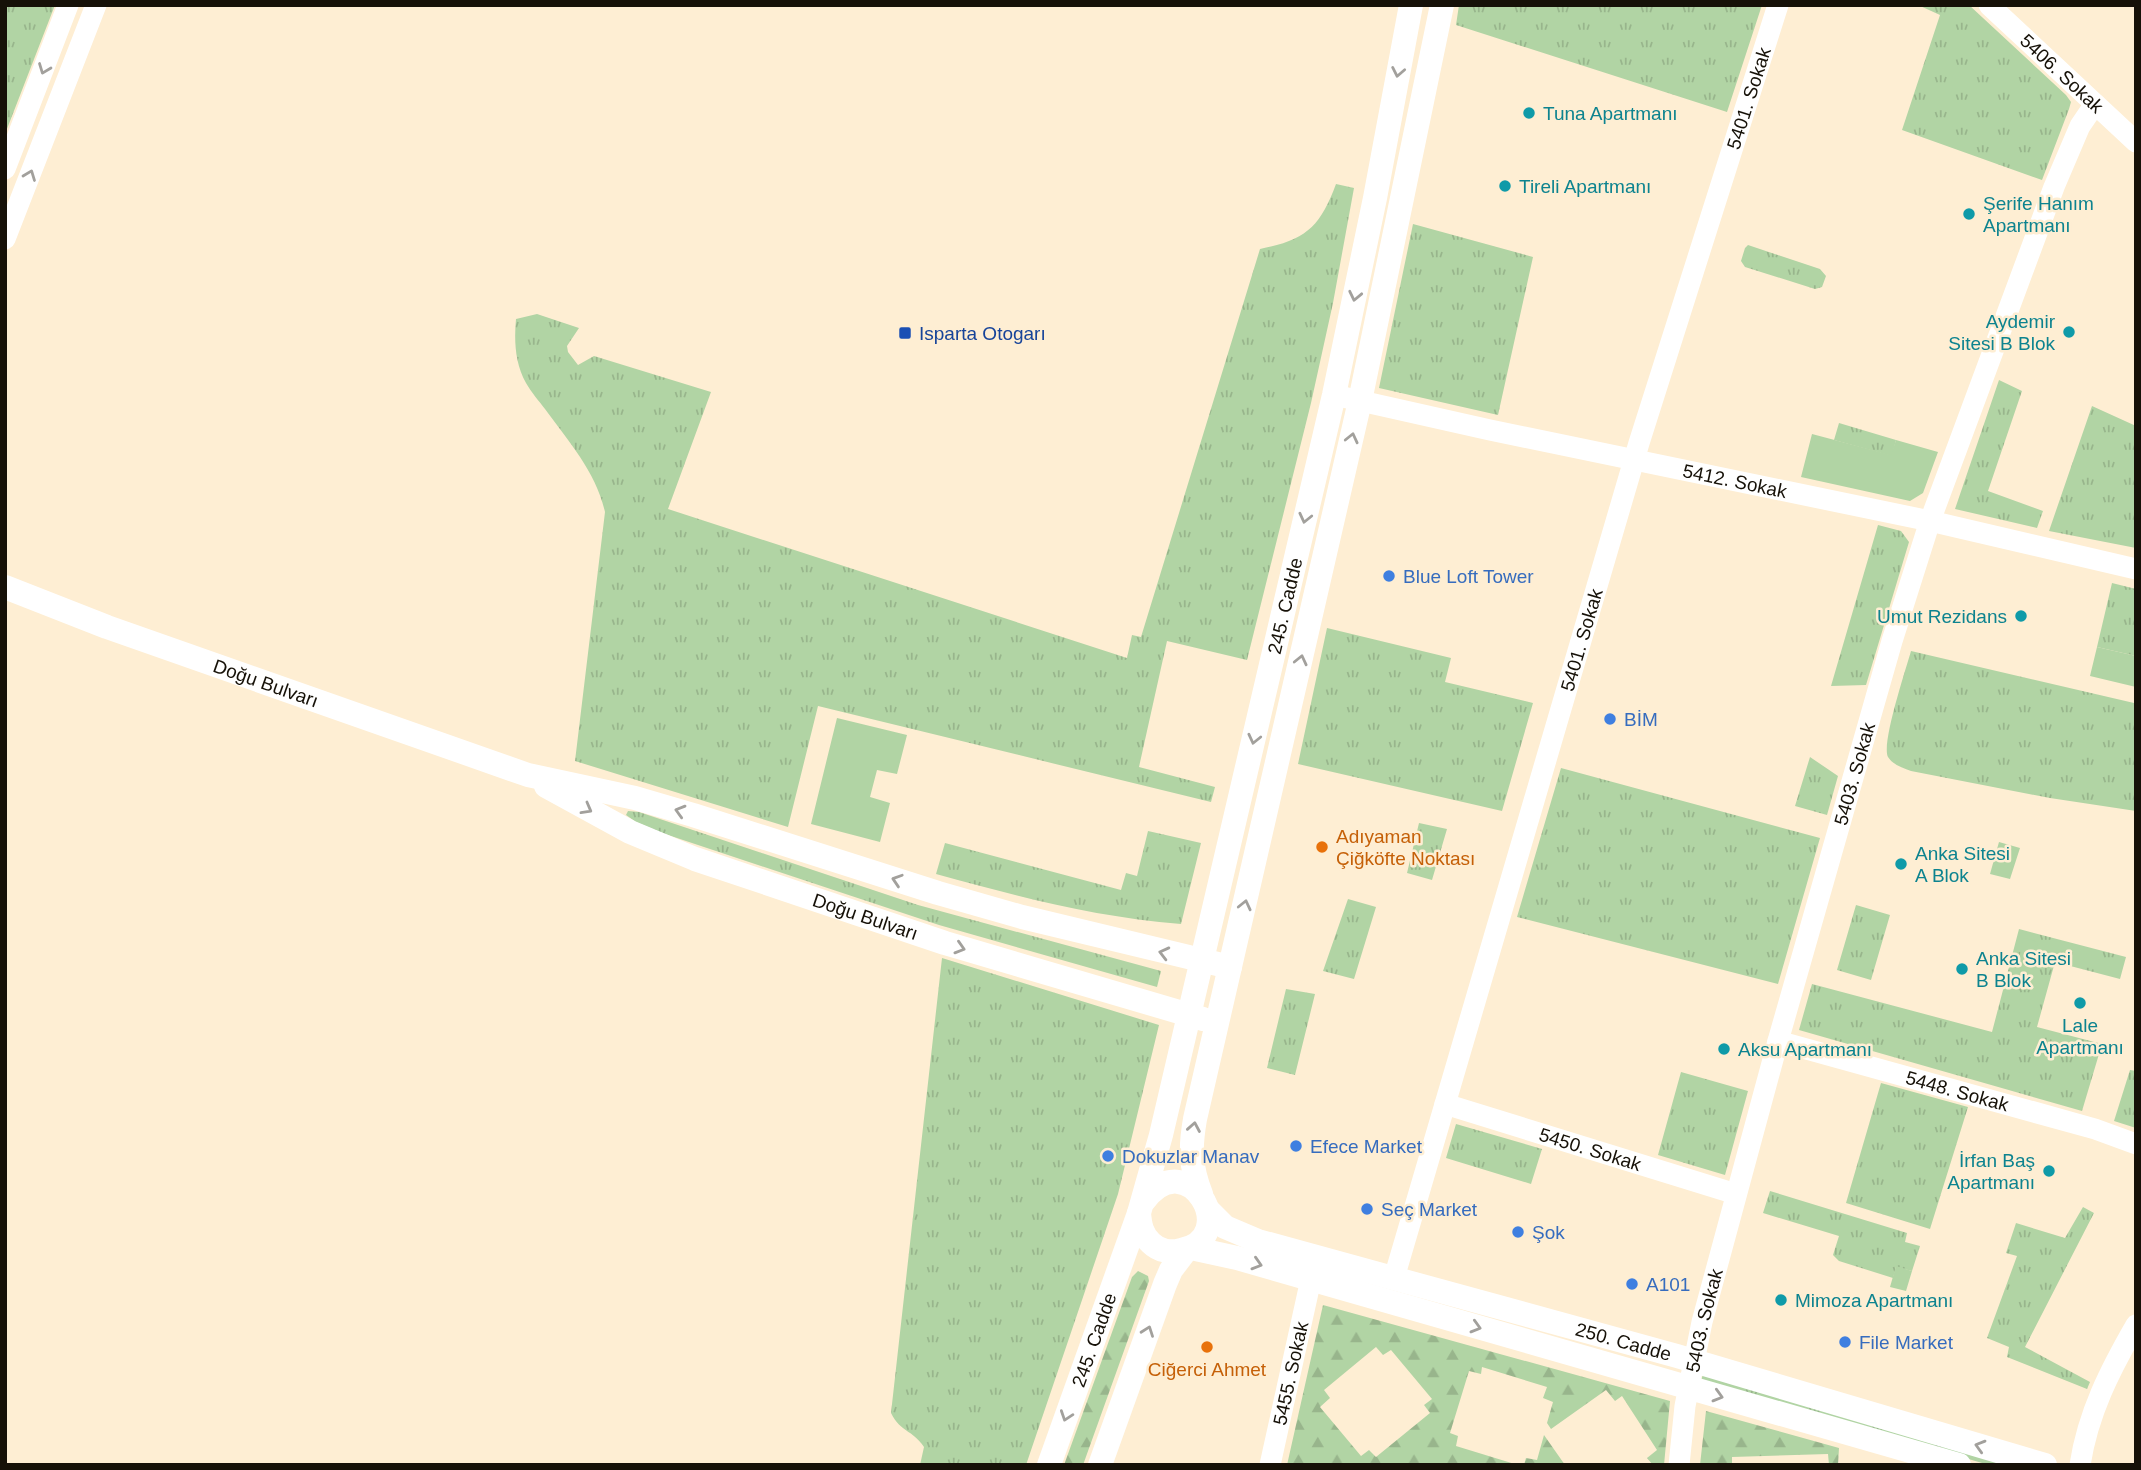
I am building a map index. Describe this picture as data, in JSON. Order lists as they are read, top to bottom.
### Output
{
  "streets": {
    "street": [
      "5406. Sokak",
      "5401. Sokak",
      "5412. Sokak",
      "245. Cadde",
      "Doğu Bulvarı",
      "5403. Sokak",
      "5448. Sokak",
      "5450. Sokak",
      "250. Cadde",
      "5455. Sokak"
    ]
  },
  "crossings": [
    ["5406. Sokak", "5403. Sokak"],
    ["5401. Sokak", "5412. Sokak"],
    ["5401. Sokak", "5450. Sokak"],
    ["5401. Sokak", "250. Cadde"],
    ["5412. Sokak", "245. Cadde"],
    ["5412. Sokak", "5403. Sokak"],
    ["245. Cadde", "Doğu Bulvarı"],
    ["245. Cadde", "250. Cadde"],
    ["5403. Sokak", "5448. Sokak"],
    ["5403. Sokak", "5450. Sokak"],
    ["5403. Sokak", "250. Cadde"],
    ["250. Cadde", "5455. Sokak"]
  ],
  "places": {
    "other": [
      "Tuna Apartmanı",
      "Tireli Apartmanı",
      "Şerife Hanım Apartmanı",
      "Aydemir Sitesi B Blok",
      "Blue Loft Tower",
      "Umut Rezidans",
      "BİM",
      "Adıyaman Çiğköfte Noktası",
      "Anka Sitesi A Blok",
      "Anka Sitesi B Blok",
      "Lale Apartmanı",
      "Aksu Apartmanı",
      "Efece Market",
      "Dokuzlar Manav",
      "İrfan Baş Apartmanı",
      "Seç Market",
      "Şok",
      "A101",
      "Mimoza Apartmanı",
      "File Market",
      "Ciğerci Ahmet"
    ],
    "transit": ["Isparta Otogarı"]
  }
}
